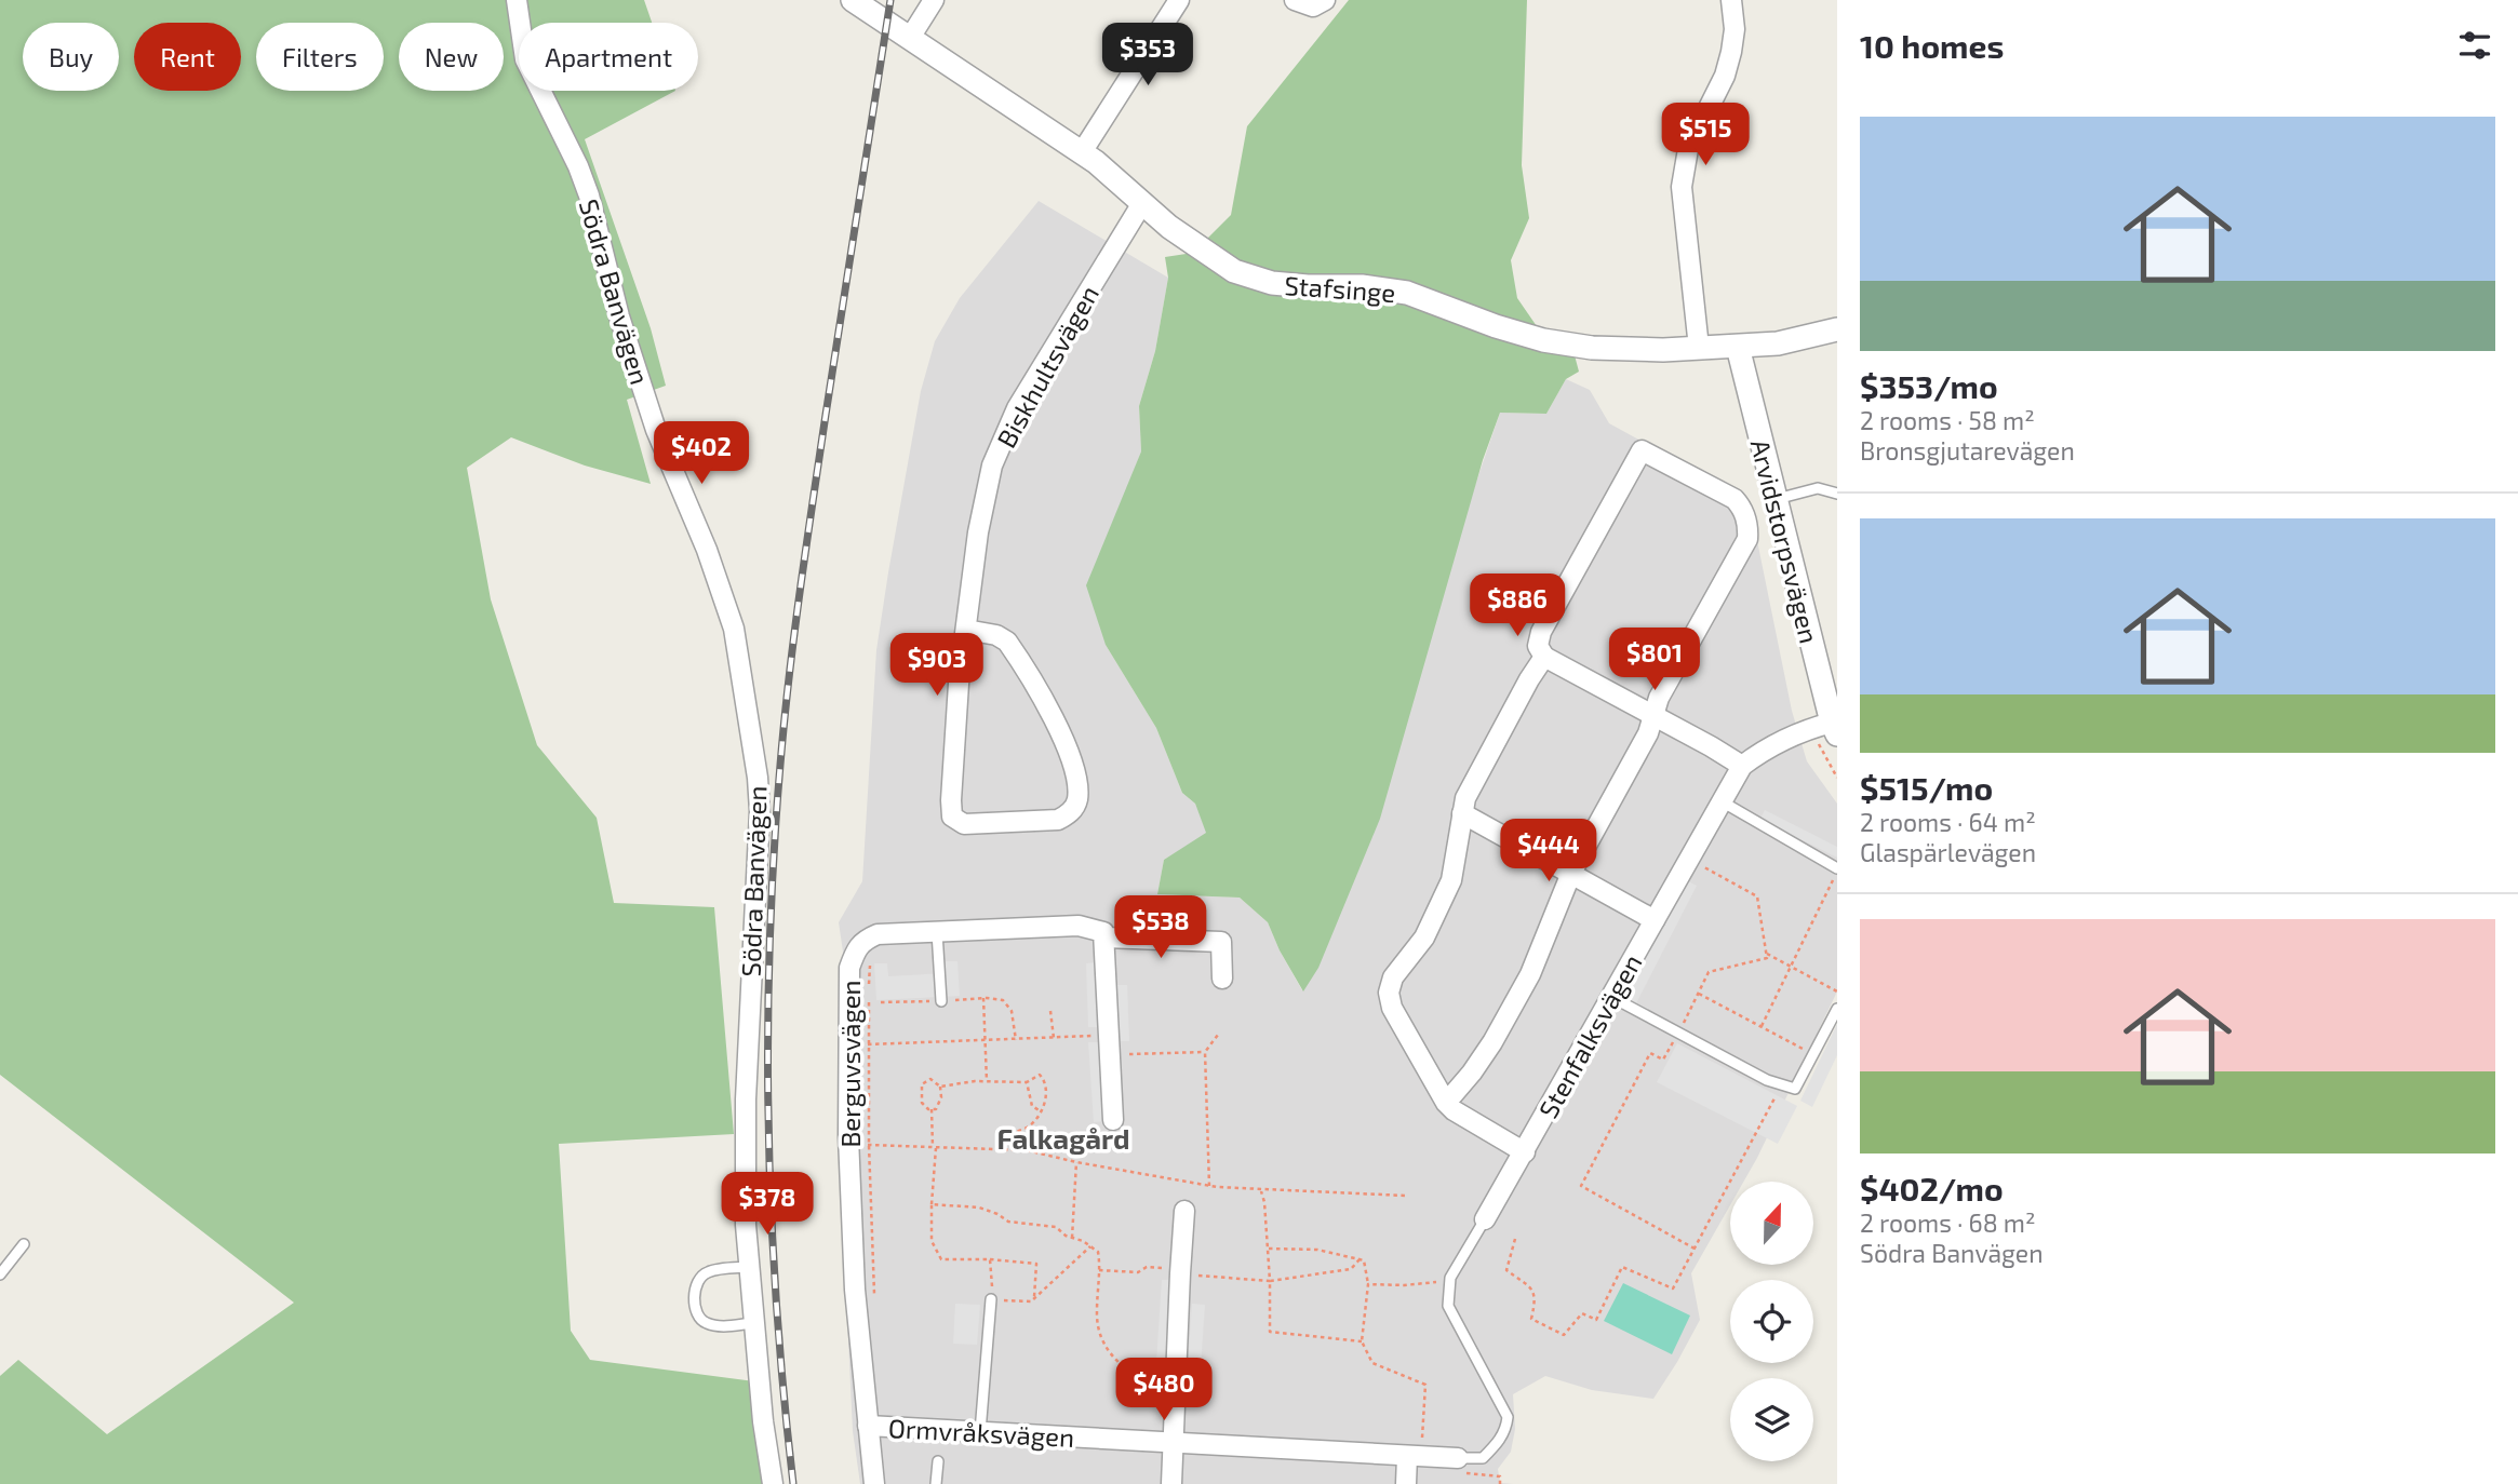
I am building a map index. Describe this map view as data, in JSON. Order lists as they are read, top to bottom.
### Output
{
  "streets": {
    "street": [
      "Stafsinge",
      "Södra Banvägen",
      "Biskhultsvägen",
      "Arvidstorpsvägen",
      "Stenfalksvägen",
      "Berguvsvägen",
      "Ormvråksvägen"
    ]
  },
  "crossings": [
    ["Stafsinge", "Biskhultsvägen"],
    ["Stafsinge", "Arvidstorpsvägen"],
    ["Arvidstorpsvägen", "Stenfalksvägen"],
    ["Berguvsvägen", "Ormvråksvägen"]
  ],
  "districts": ["Falkagård"],
  "north": "top",
  "page": {
    "heading": "10 homes",
    "price": [
      "$353",
      "$515",
      "$402",
      "$886",
      "$801",
      "$903",
      "$444",
      "$538",
      "$378",
      "$480"
    ],
    "chip": [
      "Buy",
      "Rent",
      "Filters",
      "New",
      "Apartment"
    ],
    "list": [
      {
        "name": "$353/mo",
        "note": "2 rooms · 58 m² · Bronsgjutarevägen"
      },
      {
        "name": "$515/mo",
        "note": "2 rooms · 64 m² · Glaspärlevägen"
      },
      {
        "name": "$402/mo",
        "note": "2 rooms · 68 m² · Södra Banvägen"
      }
    ]
  }
}
